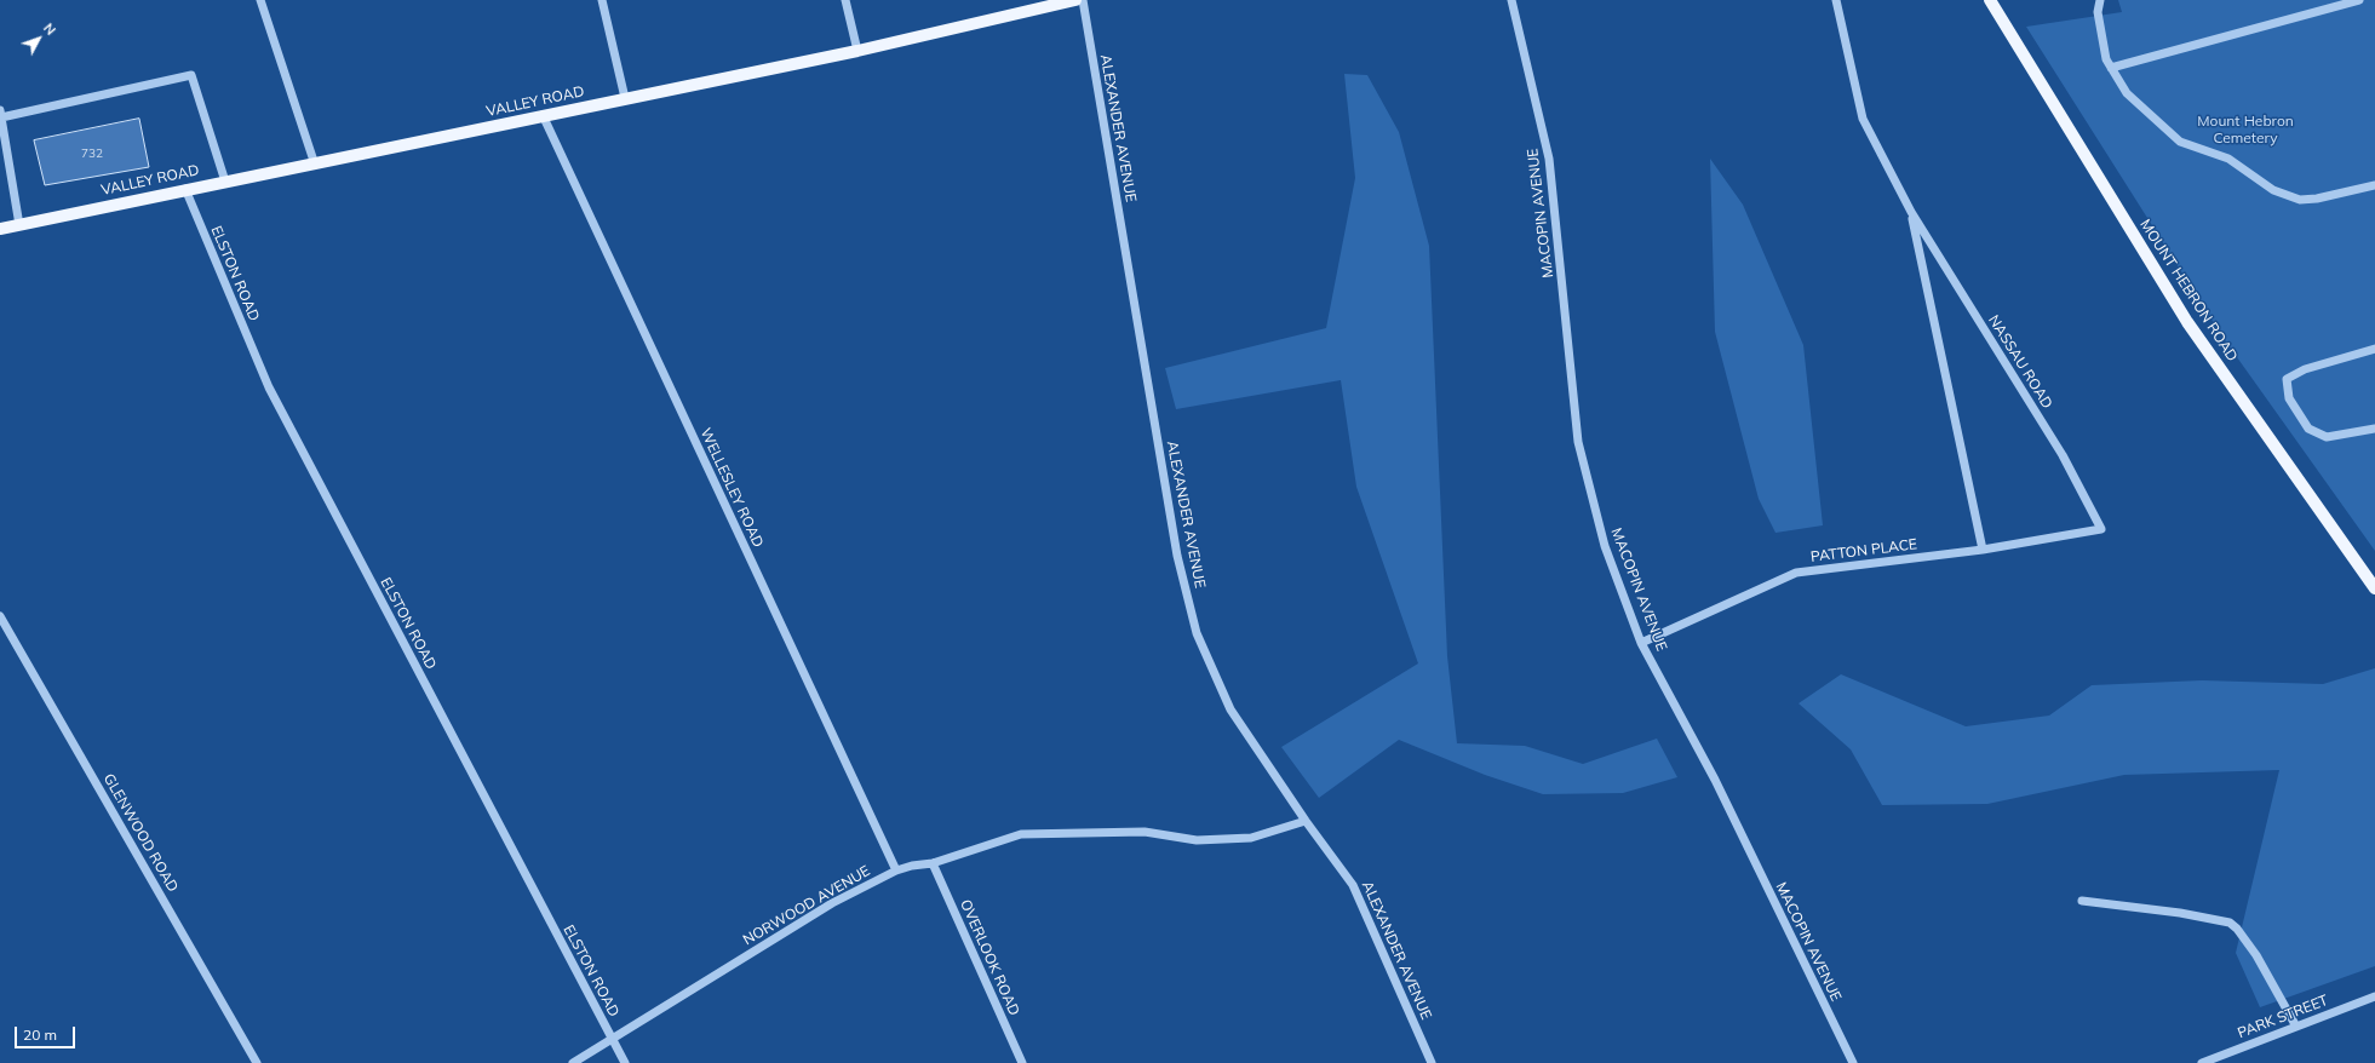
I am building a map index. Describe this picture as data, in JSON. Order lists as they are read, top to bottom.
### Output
{
  "streets": {
    "main road": ["VALLEY ROAD", "MOUNT HEBRON ROAD"],
    "street": [
      "ALEXANDER AVENUE",
      "MACOPIN AVENUE",
      "ELSTON ROAD",
      "NASSAU ROAD",
      "WELLESLEY ROAD",
      "PATTON PLACE",
      "GLENWOOD ROAD",
      "NORWOOD AVENUE",
      "OVERLOOK ROAD",
      "PARK STREET"
    ]
  },
  "crossings": [
    ["VALLEY ROAD", "ELSTON ROAD"],
    ["VALLEY ROAD", "WELLESLEY ROAD"],
    ["ALEXANDER AVENUE", "NORWOOD AVENUE"],
    ["MACOPIN AVENUE", "PATTON PLACE"],
    ["ELSTON ROAD", "NORWOOD AVENUE"],
    ["NASSAU ROAD", "PATTON PLACE"],
    ["WELLESLEY ROAD", "NORWOOD AVENUE"],
    ["NORWOOD AVENUE", "OVERLOOK ROAD"]
  ],
  "parks": ["Mount Hebron Cemetery"],
  "house_numbers": ["732"],
  "scale_bar": "20 m",
  "north": "top right"
}
